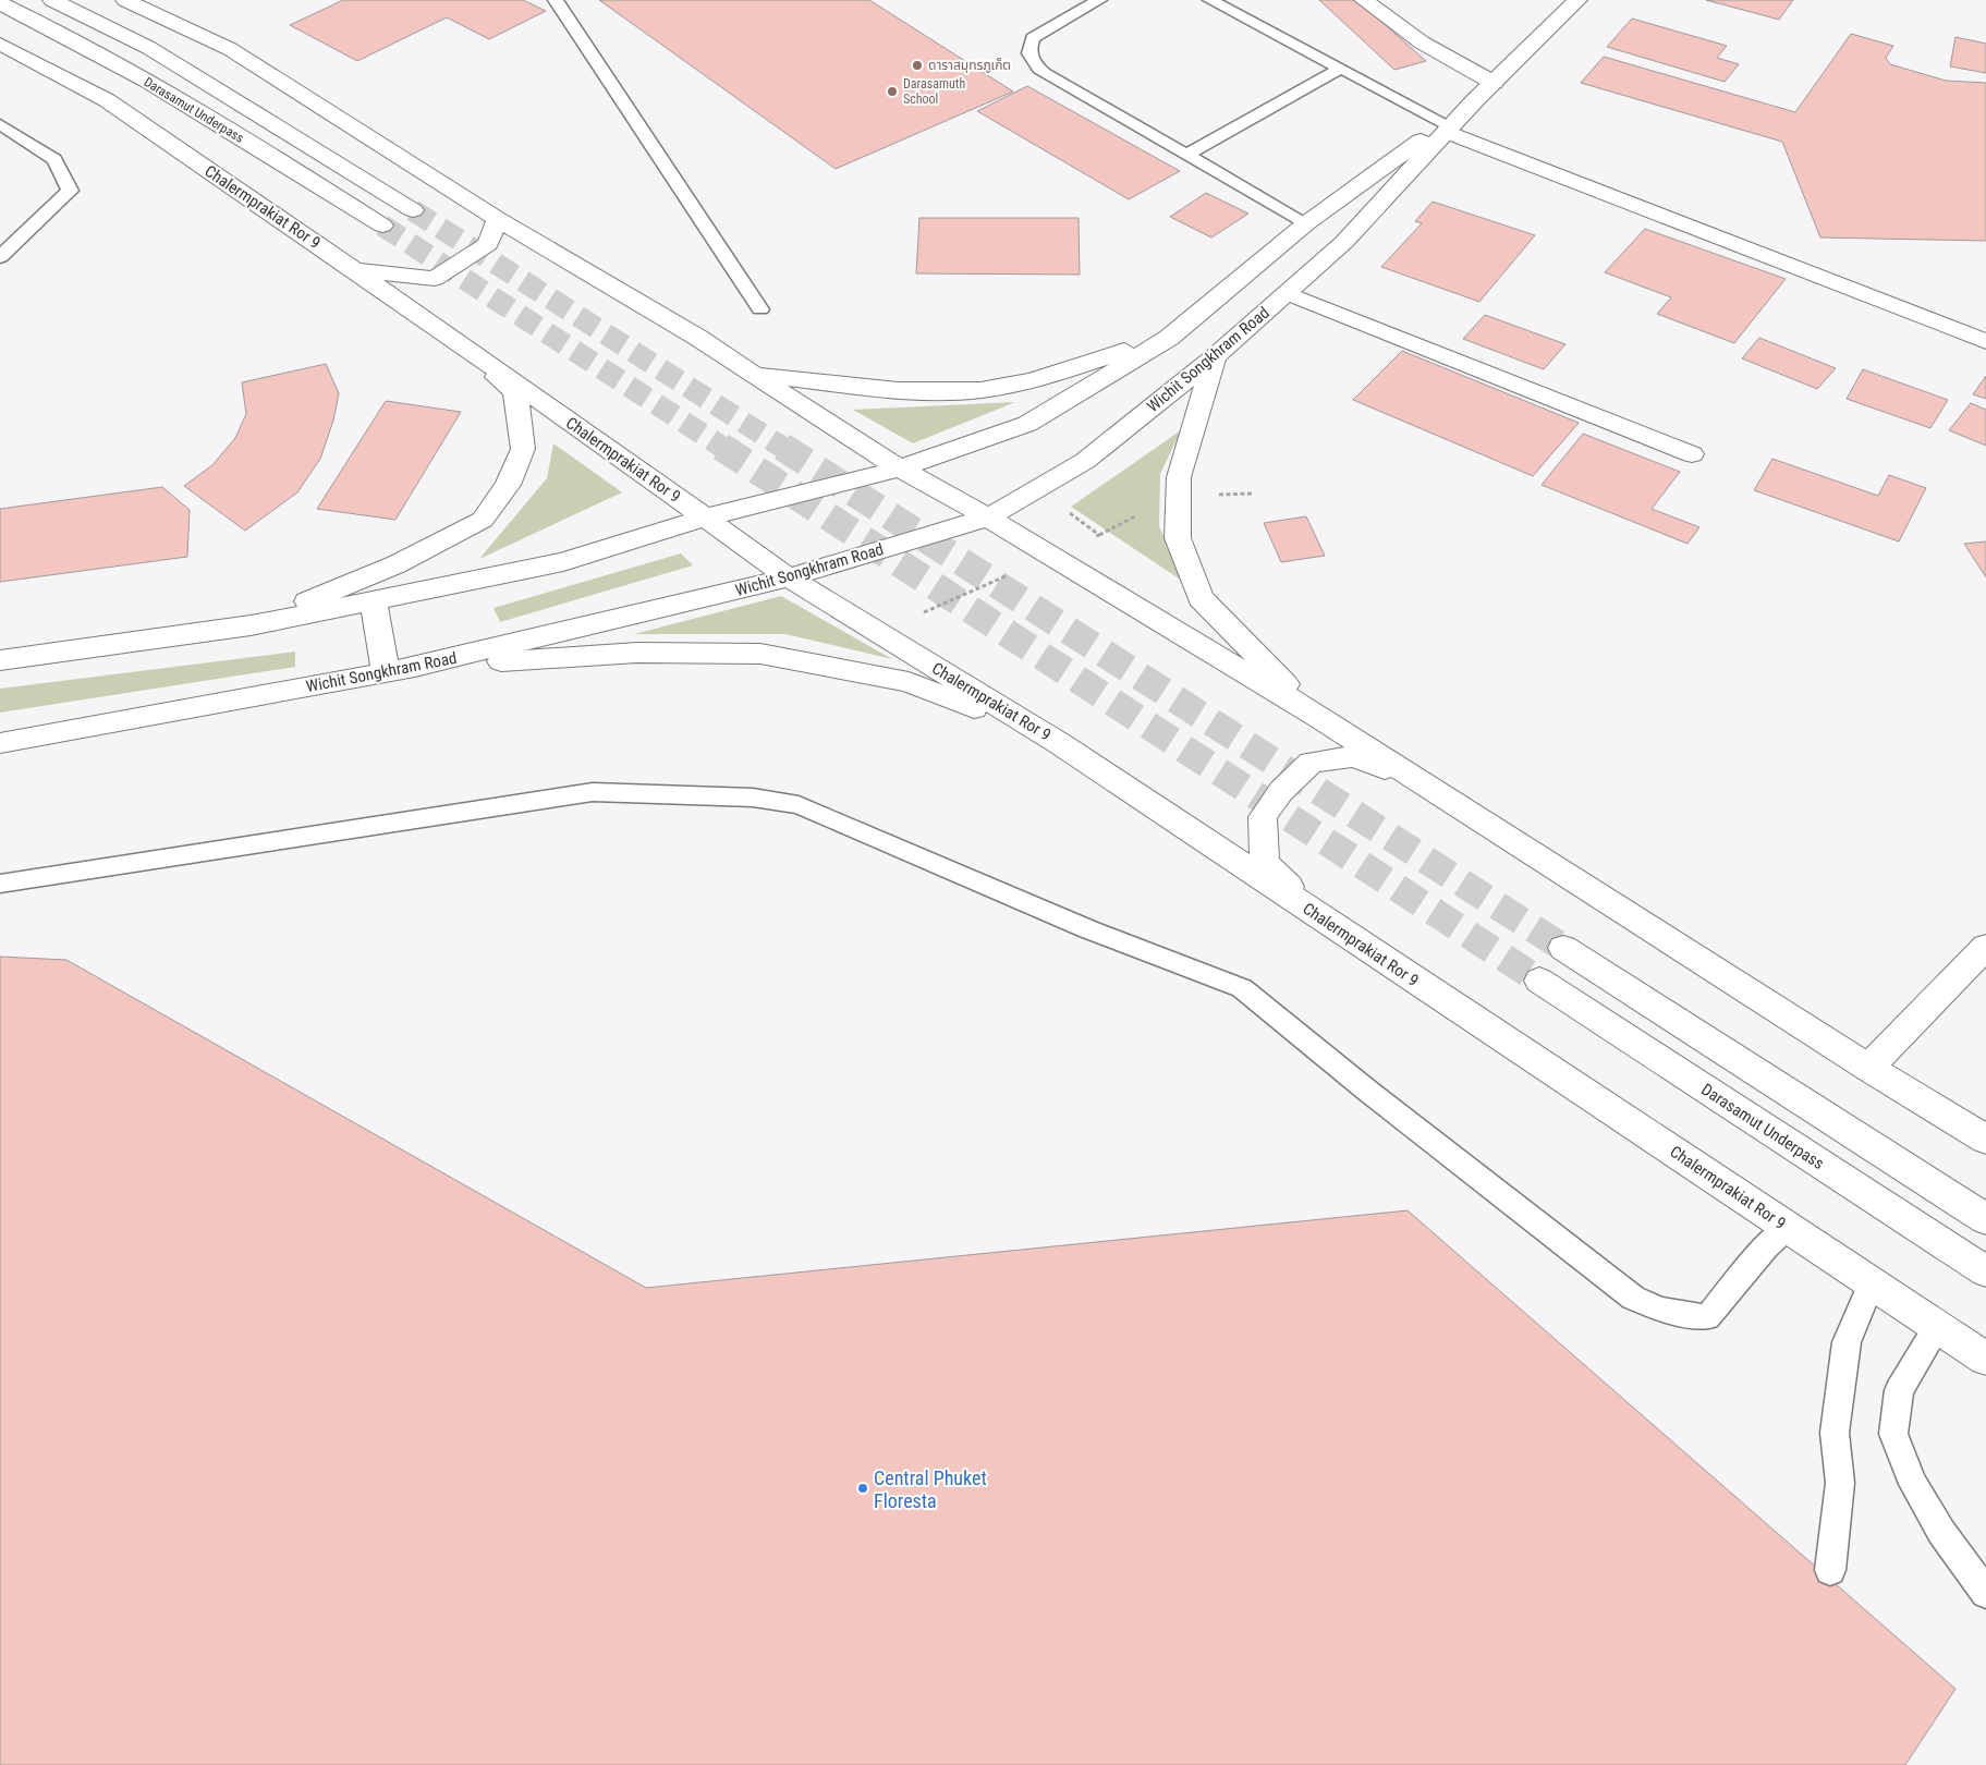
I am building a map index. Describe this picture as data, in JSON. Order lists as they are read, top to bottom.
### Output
{
  "streets": {
    "main road": ["Darasamut Underpass", "Chalermprakiat Ror 9", "Wichit Songkhram Road"]
  },
  "crossings": [
    ["Chalermprakiat Ror 9", "Wichit Songkhram Road"]
  ],
  "places": ["ดาราสมุทรภูเก็ต", "Darasamuth School", "Central Phuket Floresta"]
}
